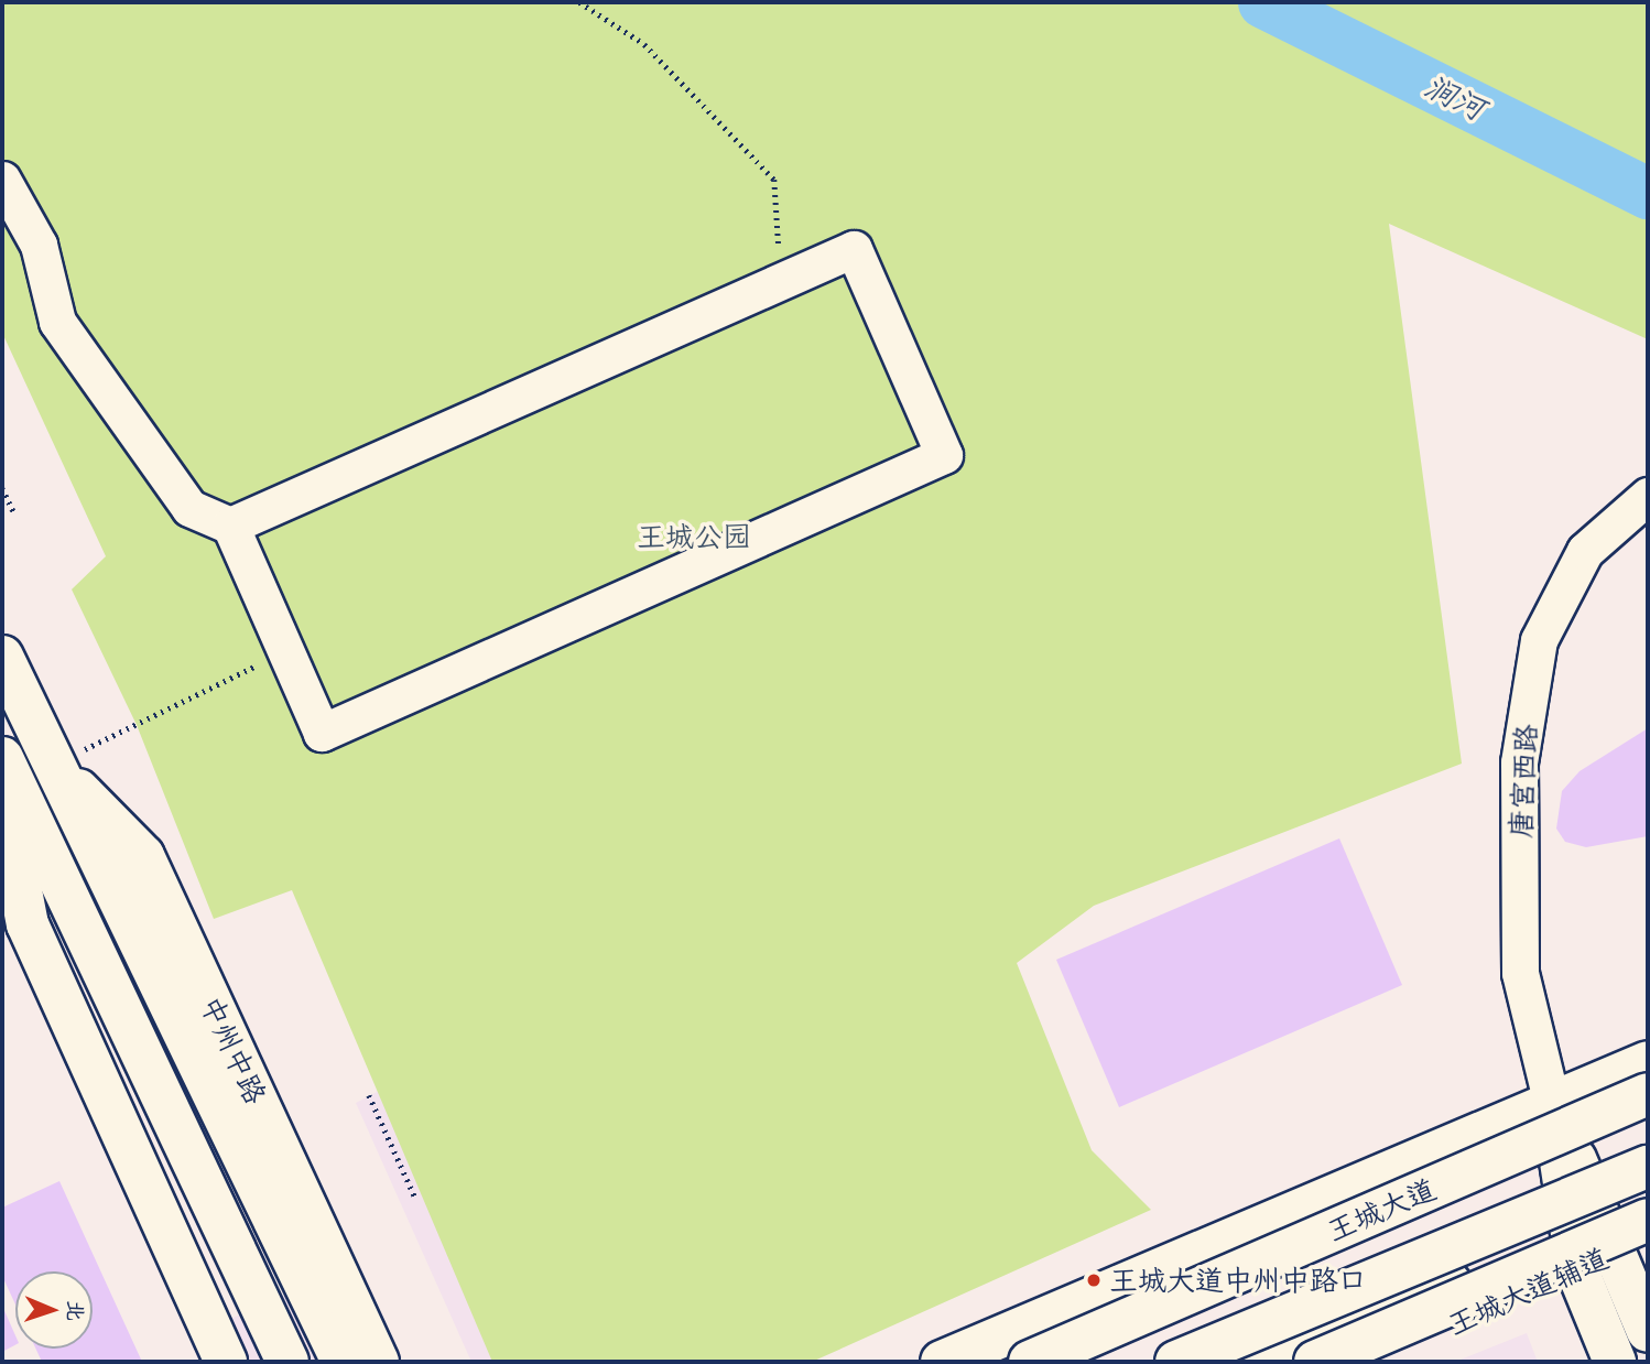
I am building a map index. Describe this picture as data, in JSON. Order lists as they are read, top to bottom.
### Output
{
  "streets": {
    "main road": [
      "唐宫西路",
      "中州中路",
      "王城大道",
      "王城大道辅道"
    ]
  },
  "crossings": [
    ["唐宫西路", "王城大道辅道"]
  ],
  "water": ["涧河"],
  "parks": ["王城公园"],
  "places": ["王城大道中州中路口"],
  "north": "right"
}
